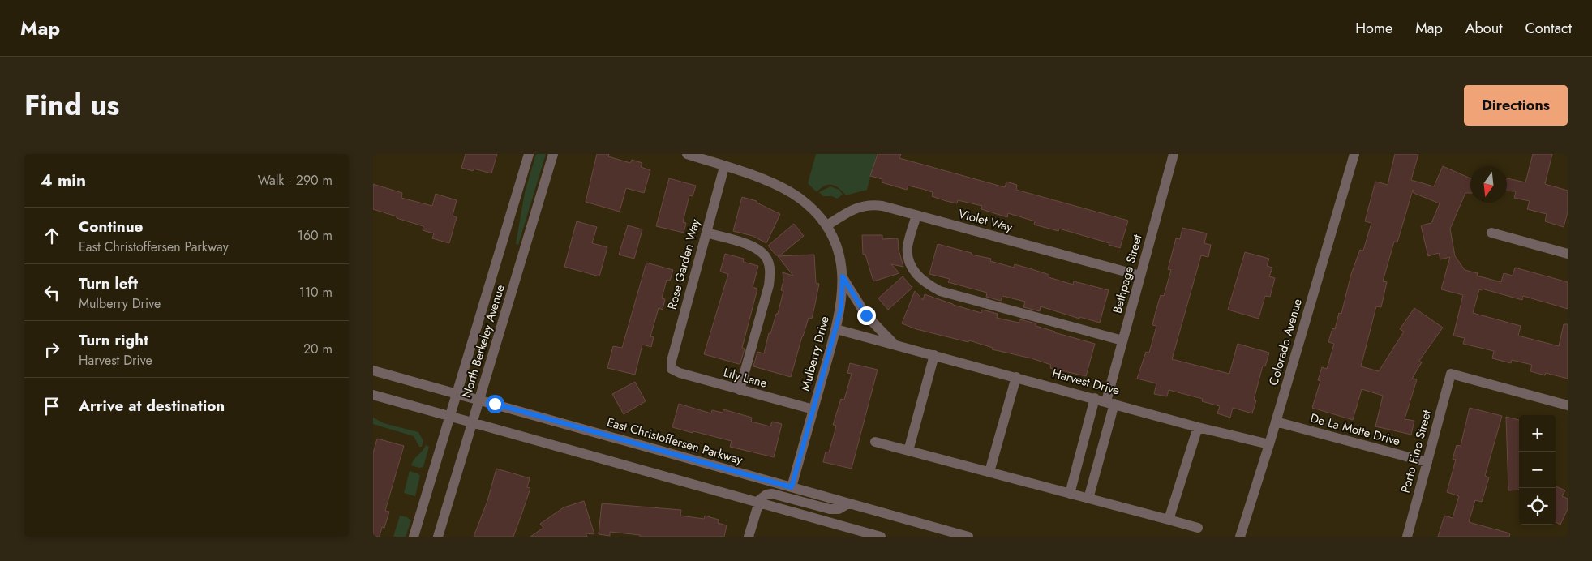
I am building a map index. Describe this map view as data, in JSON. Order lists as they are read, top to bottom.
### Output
{
  "streets": {
    "street": [
      "Violet Way",
      "Rose Garden Way",
      "Bethpage Street",
      "North Berkeley Avenue",
      "Colorado Avenue",
      "Mulberry Drive",
      "Lily Lane",
      "Harvest Drive",
      "De La Motte Drive",
      "East Christoffersen Parkway",
      "Porto Fino Street"
    ]
  },
  "crossings": [
    ["Violet Way", "Bethpage Street"],
    ["Violet Way", "Mulberry Drive"],
    ["Rose Garden Way", "Lily Lane"],
    ["Bethpage Street", "Harvest Drive"],
    ["North Berkeley Avenue", "East Christoffersen Parkway"],
    ["Colorado Avenue", "Harvest Drive"],
    ["Colorado Avenue", "De La Motte Drive"],
    ["Mulberry Drive", "Lily Lane"],
    ["Mulberry Drive", "Harvest Drive"],
    ["Mulberry Drive", "East Christoffersen Parkway"],
    ["De La Motte Drive", "Porto Fino Street"]
  ],
  "north": "bottom",
  "page": {
    "header": "Map",
    "nav": [
      "Home",
      "Map",
      "About",
      "Contact"
    ],
    "title": "Find us",
    "buttons": "Directions",
    "heading": ["4 min", "Walk · 290 m"],
    "list": [
      ["Continue", "East Christoffersen Parkway", "160 m"],
      ["Turn left", "Mulberry Drive", "110 m"],
      ["Turn right", "Harvest Drive", "20 m"],
      "Arrive at destination"
    ],
    "map_buttons": ["+", "−"]
  }
}
